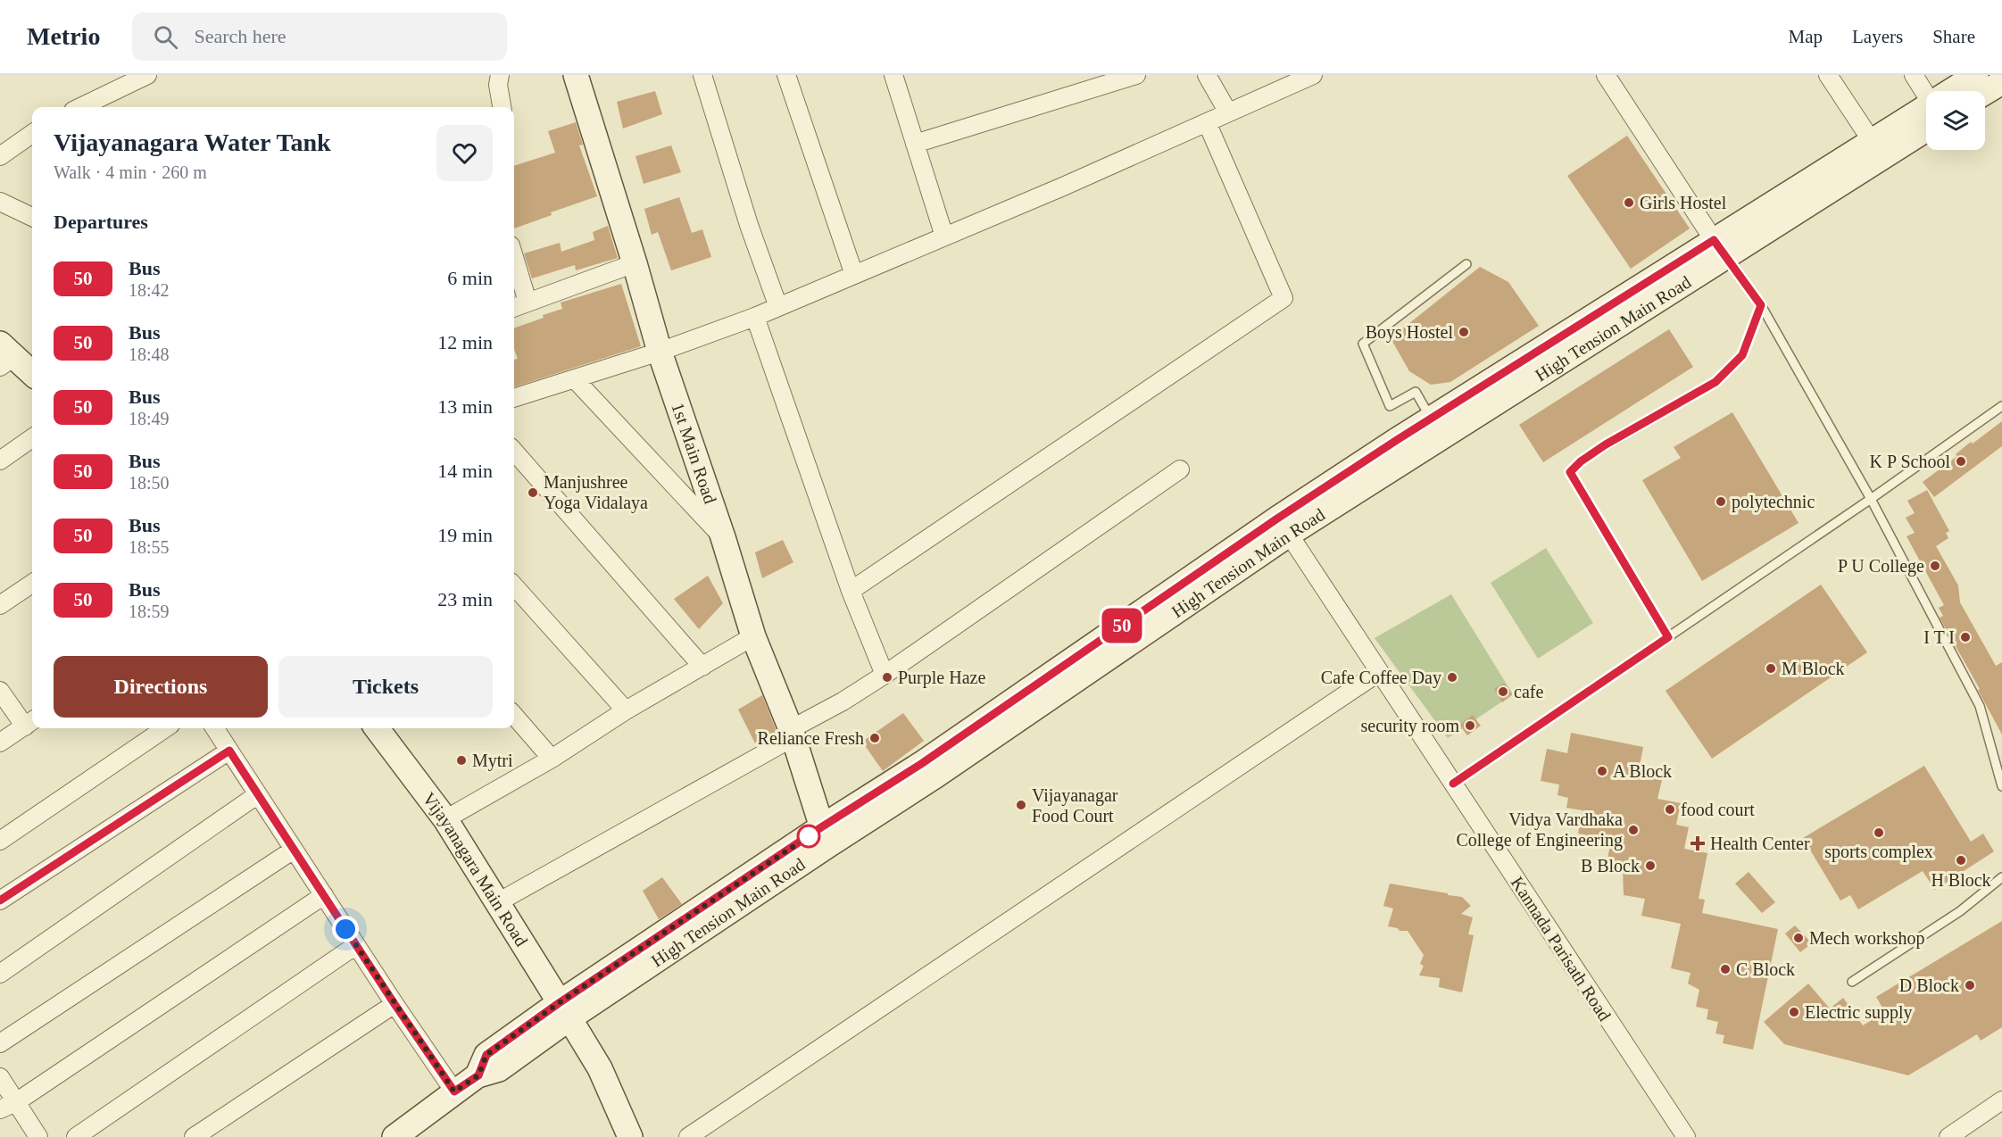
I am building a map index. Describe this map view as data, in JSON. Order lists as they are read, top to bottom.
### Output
{
  "streets": {
    "main road": ["High Tension Main Road", "1st Main Road", "Vijayanagara Main Road"],
    "street": ["Kannada Parisath Road"]
  },
  "crossings": [
    ["High Tension Main Road", "Kannada Parisath Road"]
  ],
  "places": {
    "other": [
      "Girls Hostel",
      "Boys Hostel",
      "K P School",
      "Manjushree Yoga Vidalaya",
      "polytechnic",
      "P U College",
      "I T I",
      "M Block",
      "Purple Haze",
      "Cafe Coffee Day",
      "cafe",
      "security room",
      "Reliance Fresh",
      "Mytri",
      "A Block",
      "Vijayanagar Food Court",
      "food court",
      "Vidya Vardhaka College of Engineering",
      "sports complex",
      "H Block",
      "B Block",
      "Mech workshop",
      "C Block",
      "D Block",
      "Electric supply"
    ],
    "health": ["Health Center"]
  },
  "lines": ["bus line 50"],
  "page": {
    "header": "Metrio",
    "search": "Search here",
    "nav": ["Map", "Layers", "Share"],
    "on_map": "50",
    "heading": [
      ["Vijayanagara Water Tank", "Walk · 4 min · 260 m"],
      "Departures"
    ],
    "list": [
      {
        "mark": "50",
        "name": "Bus",
        "note": "18:42",
        "value": "6 min"
      },
      {
        "mark": "50",
        "name": "Bus",
        "note": "18:48",
        "value": "12 min"
      },
      {
        "mark": "50",
        "name": "Bus",
        "note": "18:49",
        "value": "13 min"
      },
      {
        "mark": "50",
        "name": "Bus",
        "note": "18:50",
        "value": "14 min"
      },
      {
        "mark": "50",
        "name": "Bus",
        "note": "18:55",
        "value": "19 min"
      },
      {
        "mark": "50",
        "name": "Bus",
        "note": "18:59",
        "value": "23 min"
      }
    ],
    "buttons": ["Directions", "Tickets"]
  }
}
